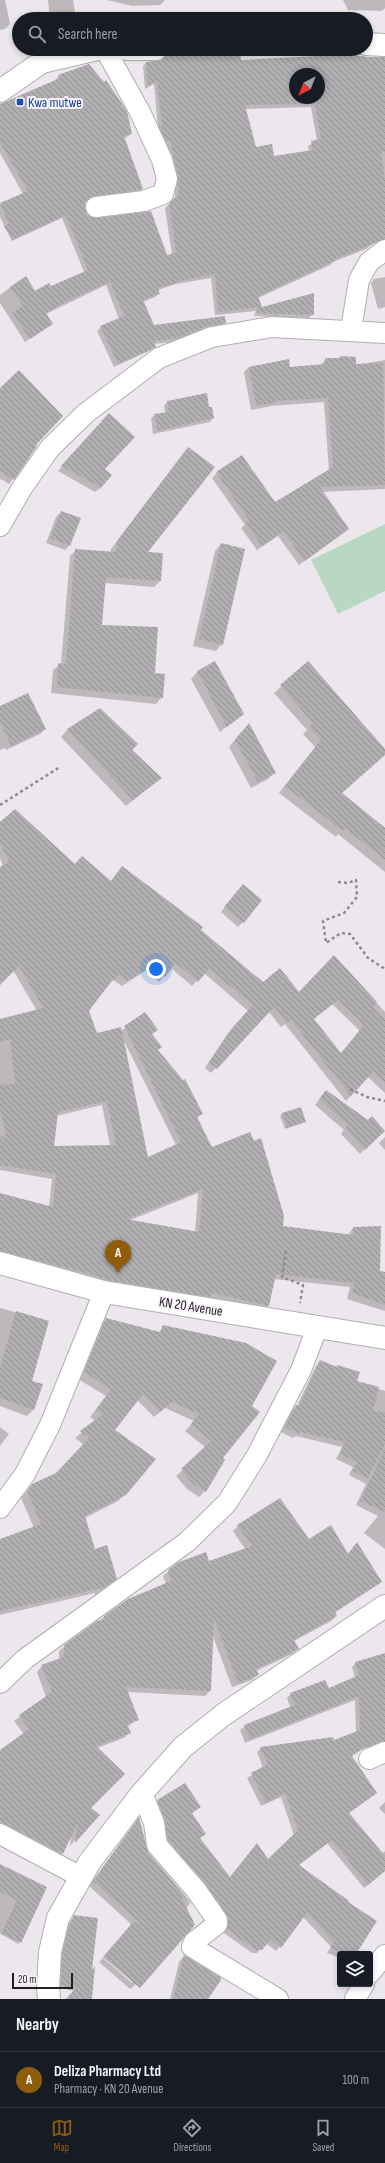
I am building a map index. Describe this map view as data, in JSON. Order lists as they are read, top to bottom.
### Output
{
  "streets": {
    "street": ["KN 20 Avenue"]
  },
  "places": {
    "transit": ["Kwa mutwe"]
  },
  "scale_bar": "20 m",
  "north": "bottom left",
  "page": {
    "search": "Search here",
    "pins": "A",
    "scale": "20 m",
    "heading": "Nearby",
    "list": [
      {
        "mark": "A",
        "name": "Deliza Pharmacy Ltd",
        "note": "Pharmacy · KN 20 Avenue",
        "value": "100 m"
      }
    ],
    "nav": ["Map", "Directions", "Saved"]
  }
}
